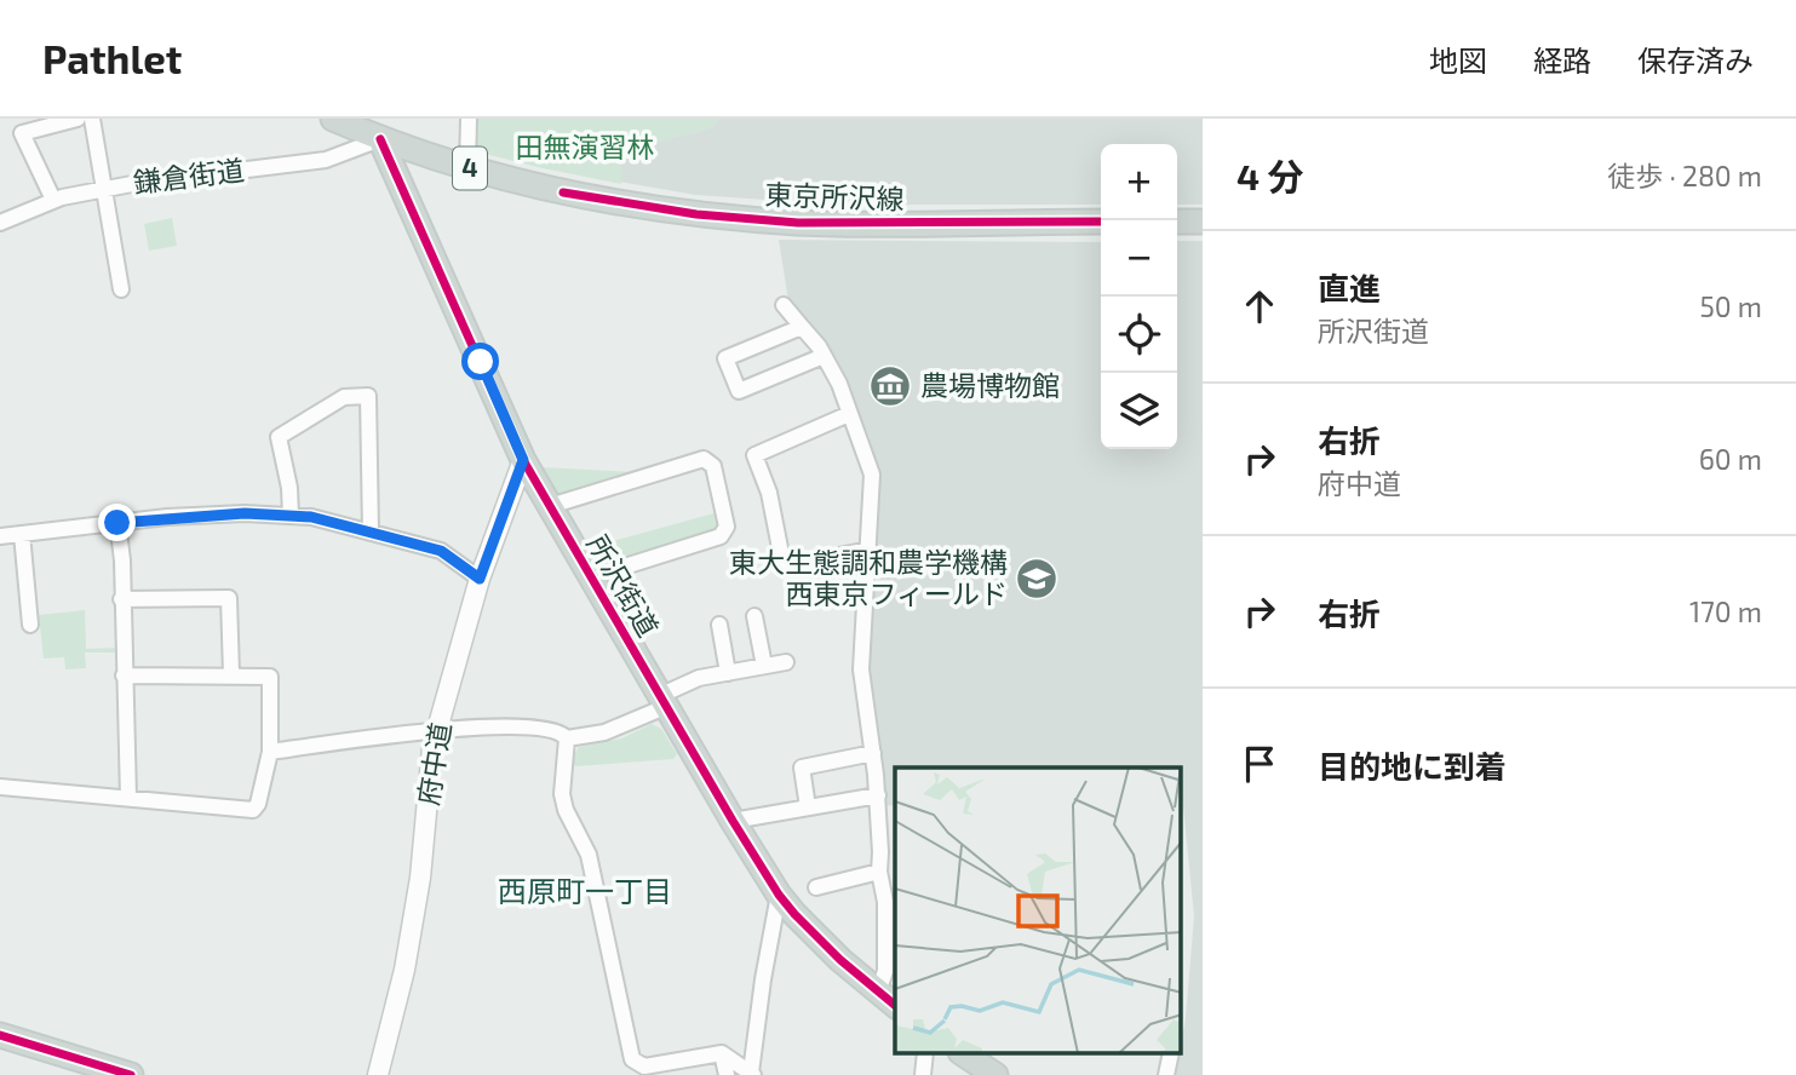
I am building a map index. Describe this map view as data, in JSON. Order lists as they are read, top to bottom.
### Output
{
  "streets": {
    "main road": ["4", "東京所沢線", "所沢街道"],
    "street": ["鎌倉街道", "府中道"]
  },
  "crossings": [
    ["4", "鎌倉街道"],
    ["4", "東京所沢線"],
    ["4", "所沢街道"],
    ["鎌倉街道", "東京所沢線"],
    ["鎌倉街道", "所沢街道"],
    ["東京所沢線", "所沢街道"],
    ["所沢街道", "府中道"]
  ],
  "districts": ["西原町一丁目"],
  "parks": ["田無演習林"],
  "places": {
    "museum": ["農場博物館"],
    "school or university": ["東大生態調和農学機構 西東京フィールド"]
  },
  "page": {
    "header": "Pathlet",
    "nav": ["地図", "経路", "保存済み"],
    "heading": ["4 分", "徒歩 · 280 m"],
    "map_buttons": ["+", "−"],
    "list": [
      ["直進", "所沢街道", "50 m"],
      ["右折", "府中道", "60 m"],
      ["右折", "170 m"],
      "目的地に到着"
    ]
  }
}
